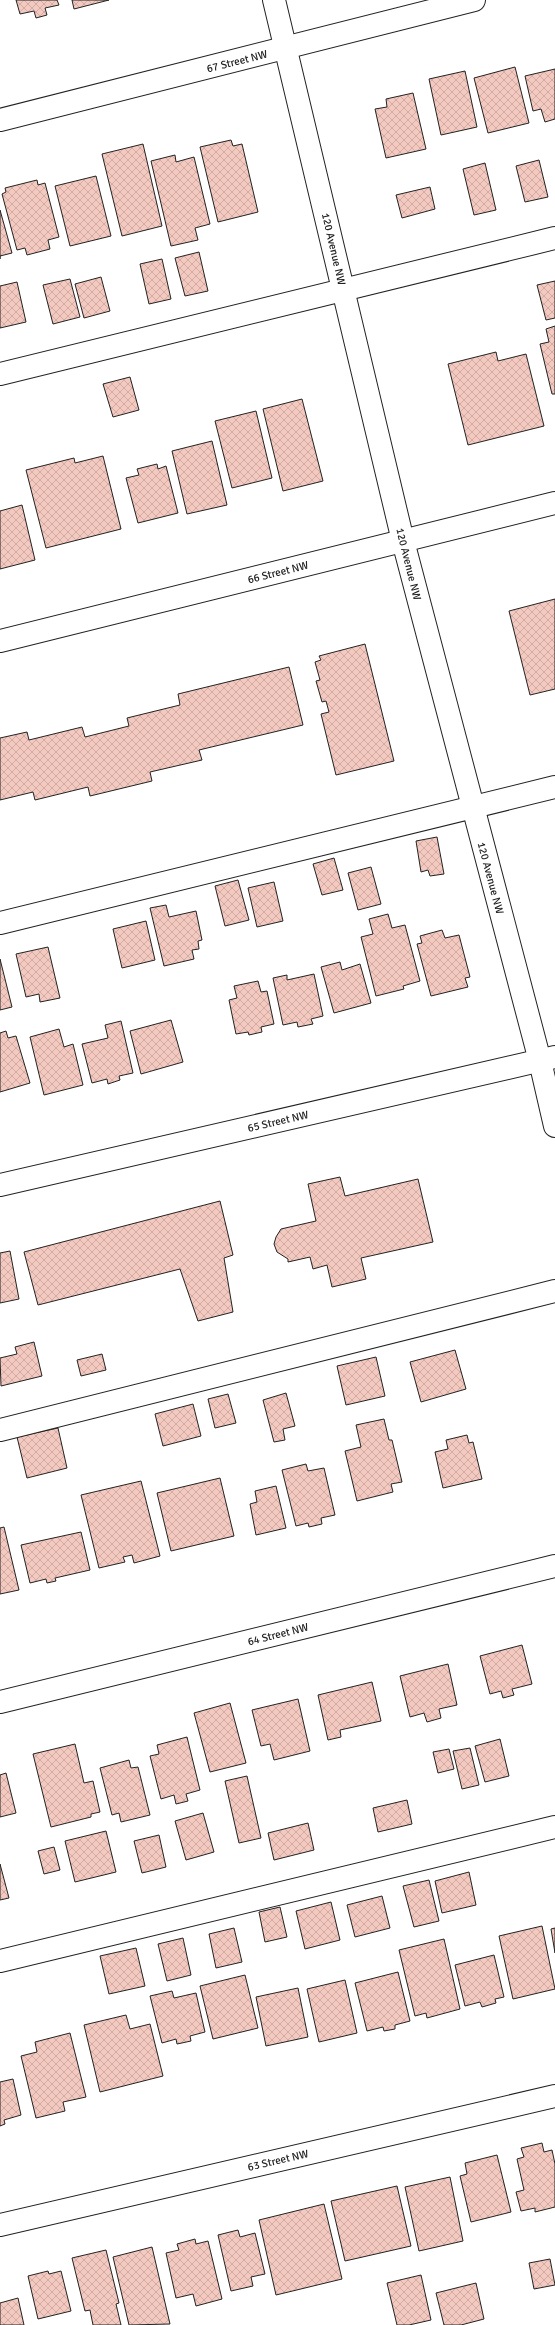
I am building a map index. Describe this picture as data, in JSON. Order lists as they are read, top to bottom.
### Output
{
  "streets": {
    "street": [
      "67 Street NW",
      "120 Avenue NW",
      "66 Street NW",
      "65 Street NW",
      "64 Street NW",
      "63 Street NW"
    ]
  },
  "crossings": [
    ["67 Street NW", "120 Avenue NW"],
    ["120 Avenue NW", "66 Street NW"],
    ["120 Avenue NW", "65 Street NW"]
  ]
}
